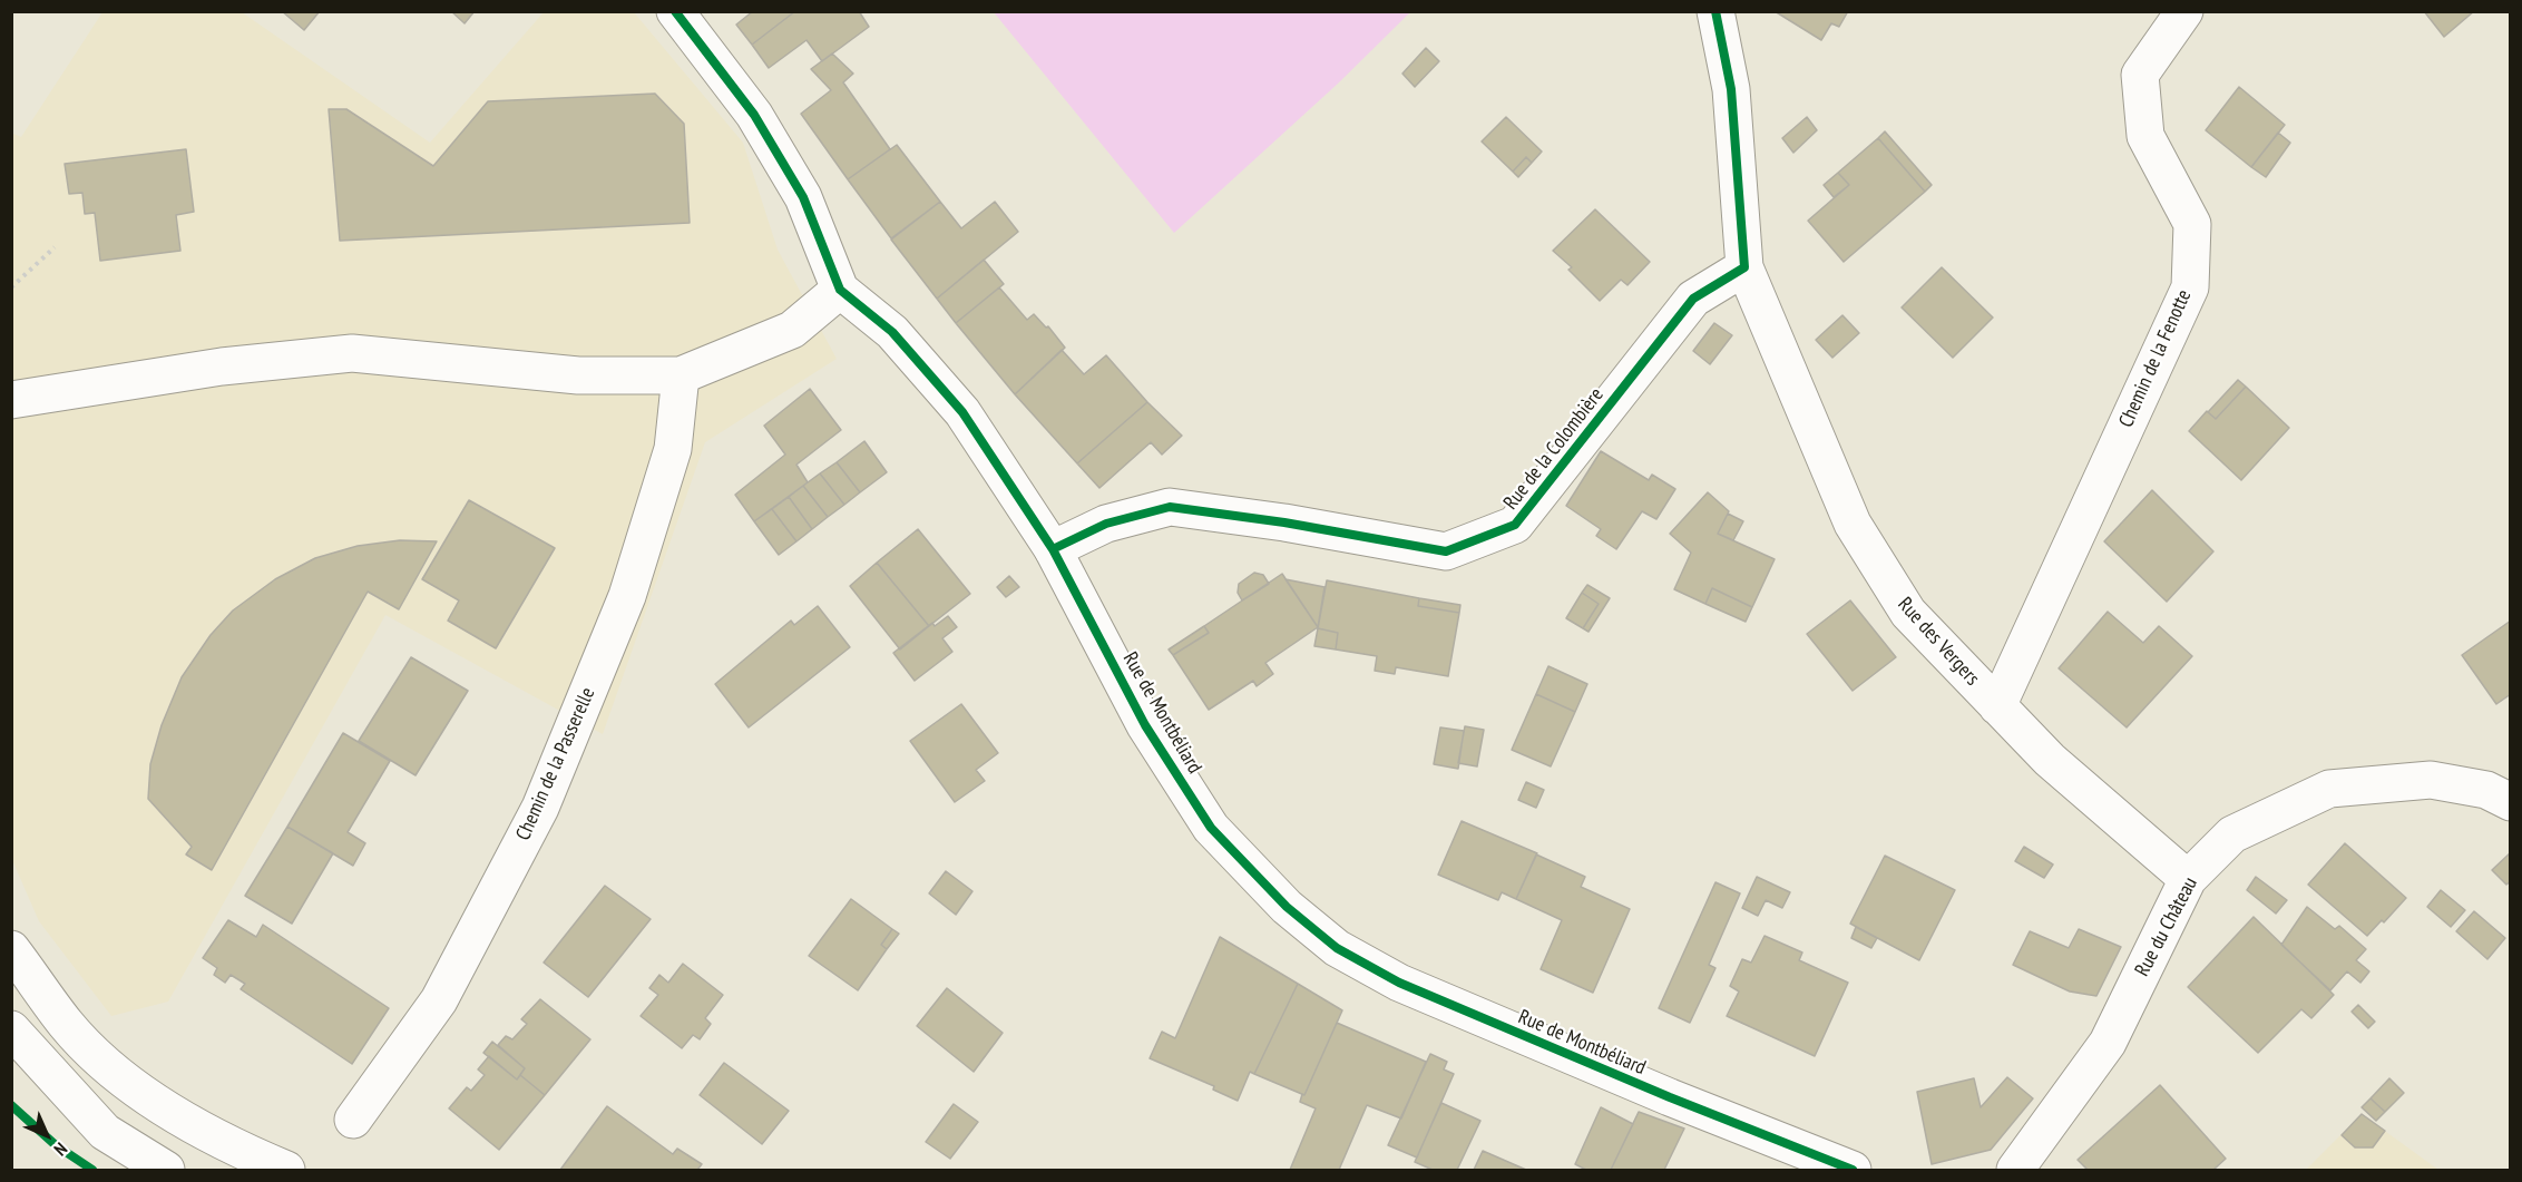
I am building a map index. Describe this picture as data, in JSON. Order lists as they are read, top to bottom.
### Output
{
  "streets": {
    "street": [
      "Chemin de la Fenotte",
      "Rue de la Colombière",
      "Rue des Vergers",
      "Rue de Montbéliard",
      "Chemin de la Passerelle",
      "Rue du Château"
    ]
  },
  "crossings": [
    ["Chemin de la Fenotte", "Rue des Vergers"],
    ["Rue de la Colombière", "Rue des Vergers"],
    ["Rue de la Colombière", "Rue de Montbéliard"],
    ["Rue des Vergers", "Rue du Château"]
  ],
  "north": "bottom right"
}
